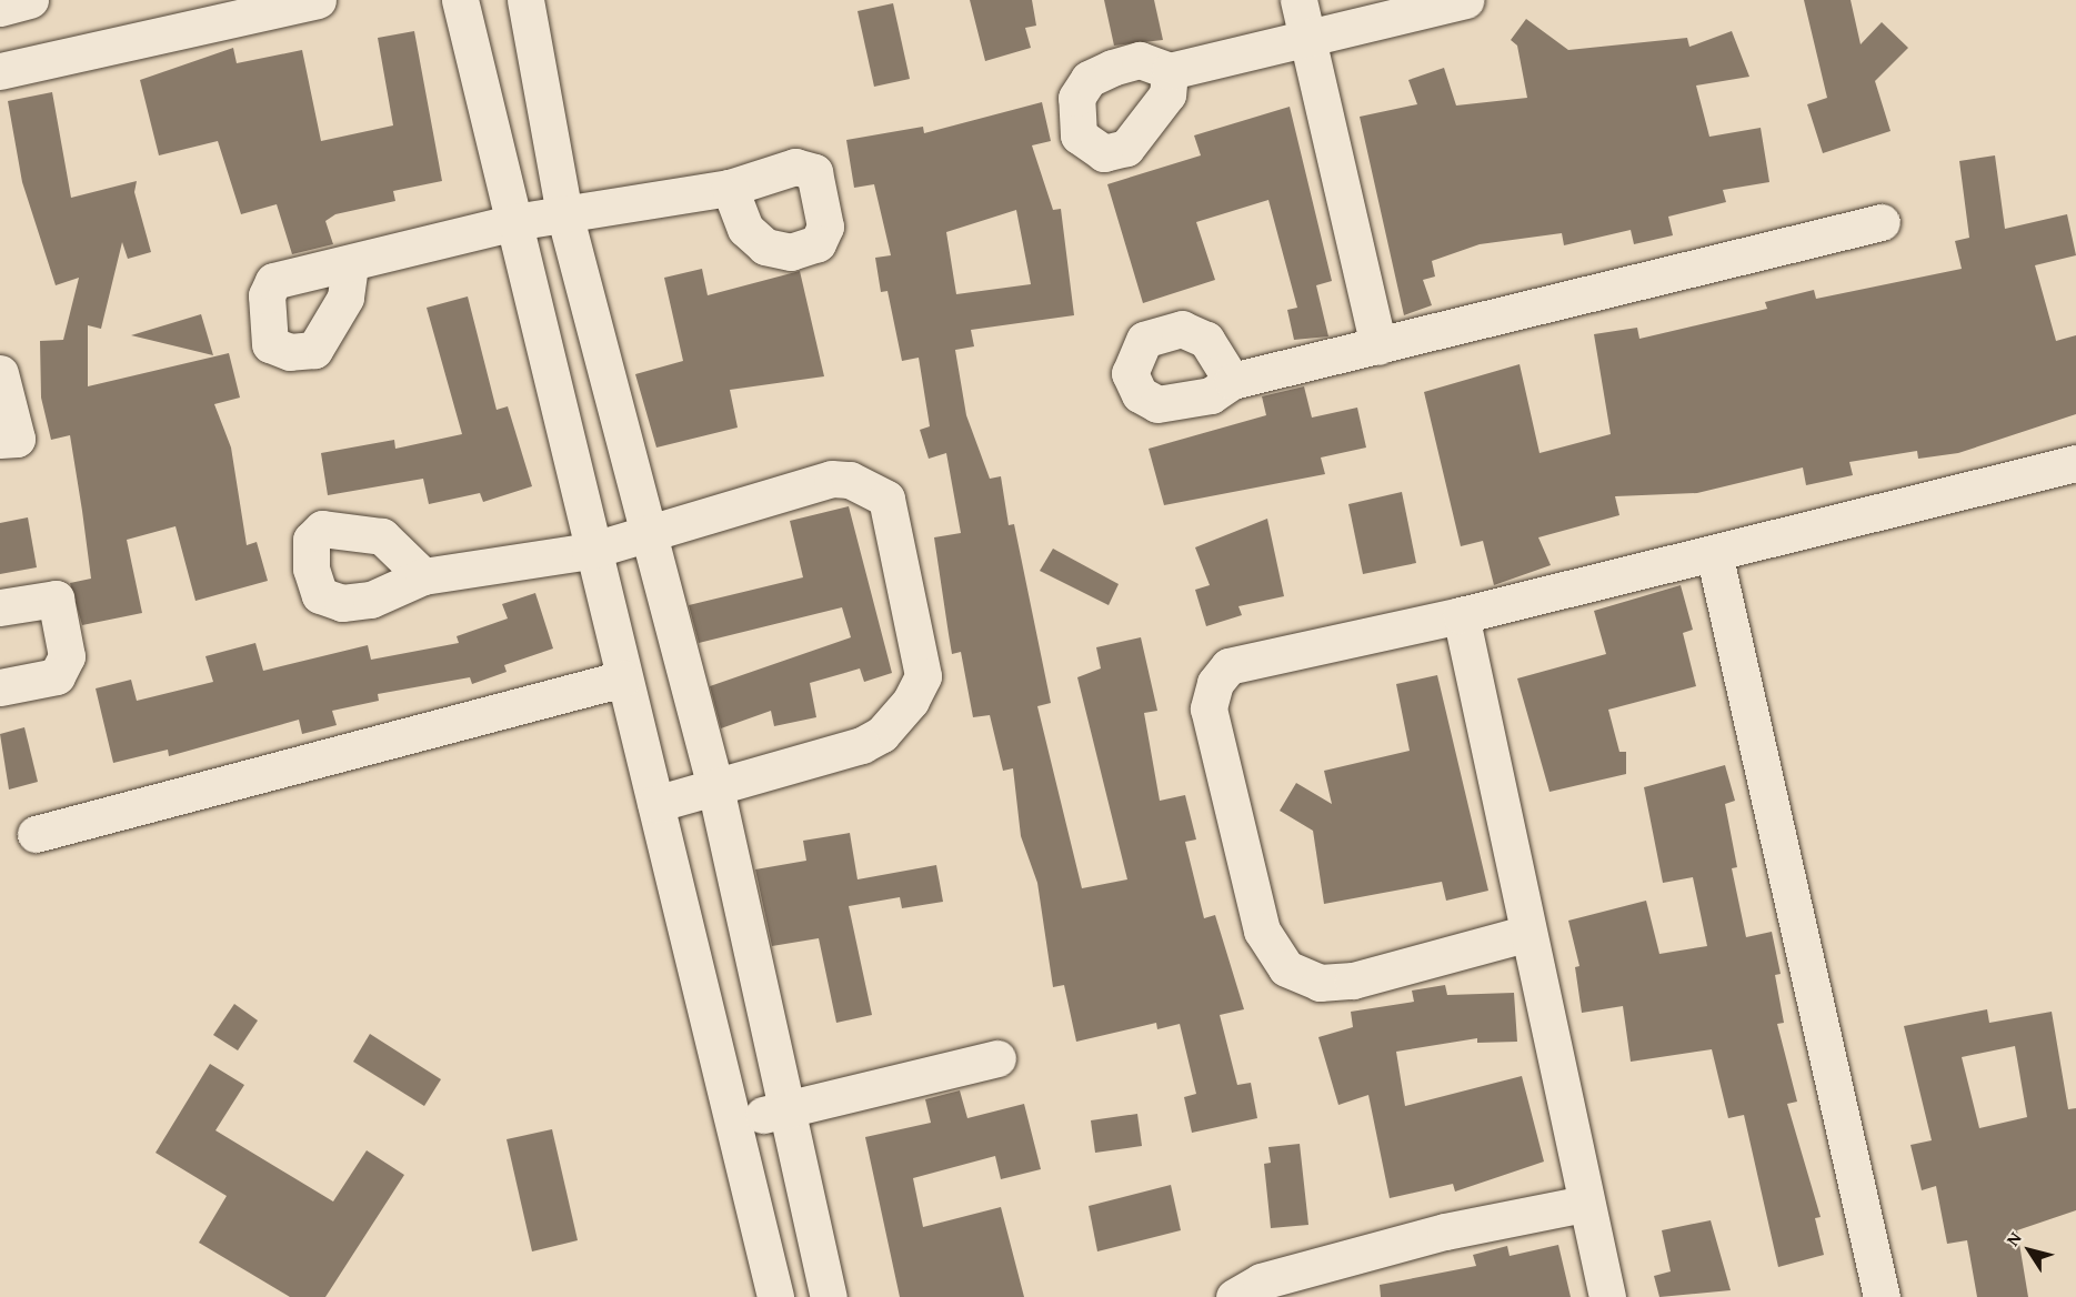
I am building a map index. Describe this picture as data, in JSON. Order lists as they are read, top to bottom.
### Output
{
  "north": "top left"
}
